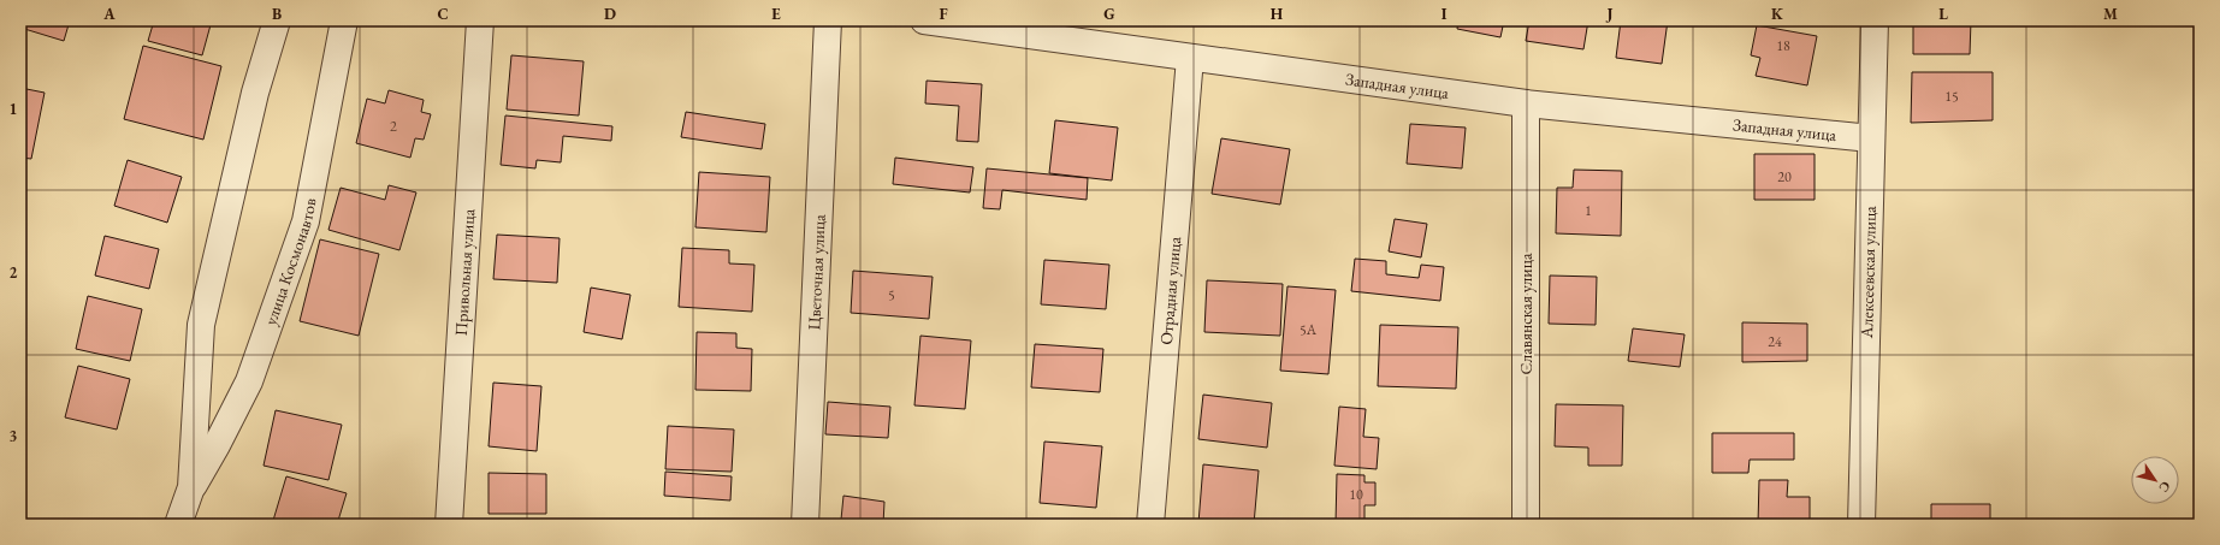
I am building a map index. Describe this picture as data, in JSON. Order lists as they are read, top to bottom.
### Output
{
  "streets": {
    "street": [
      "Западная улица",
      "улица Космонавтов",
      "Привольная улица",
      "Цветочная улица",
      "Алексеевская улица",
      "Отрадная улица",
      "Славянская улица"
    ]
  },
  "crossings": [
    ["Западная улица", "Алексеевская улица"],
    ["Западная улица", "Отрадная улица"],
    ["Западная улица", "Славянская улица"]
  ],
  "house_numbers": [
    "18",
    "15",
    "2",
    "20",
    "1",
    "5",
    "5А",
    "24",
    "10"
  ],
  "north": "bottom right",
  "grid": {
    "columns": [
      "A",
      "B",
      "C",
      "D",
      "E",
      "F",
      "G",
      "H",
      "I",
      "J",
      "K",
      "L",
      "M"
    ],
    "rows": ["1", "2", "3"]
  }
}
